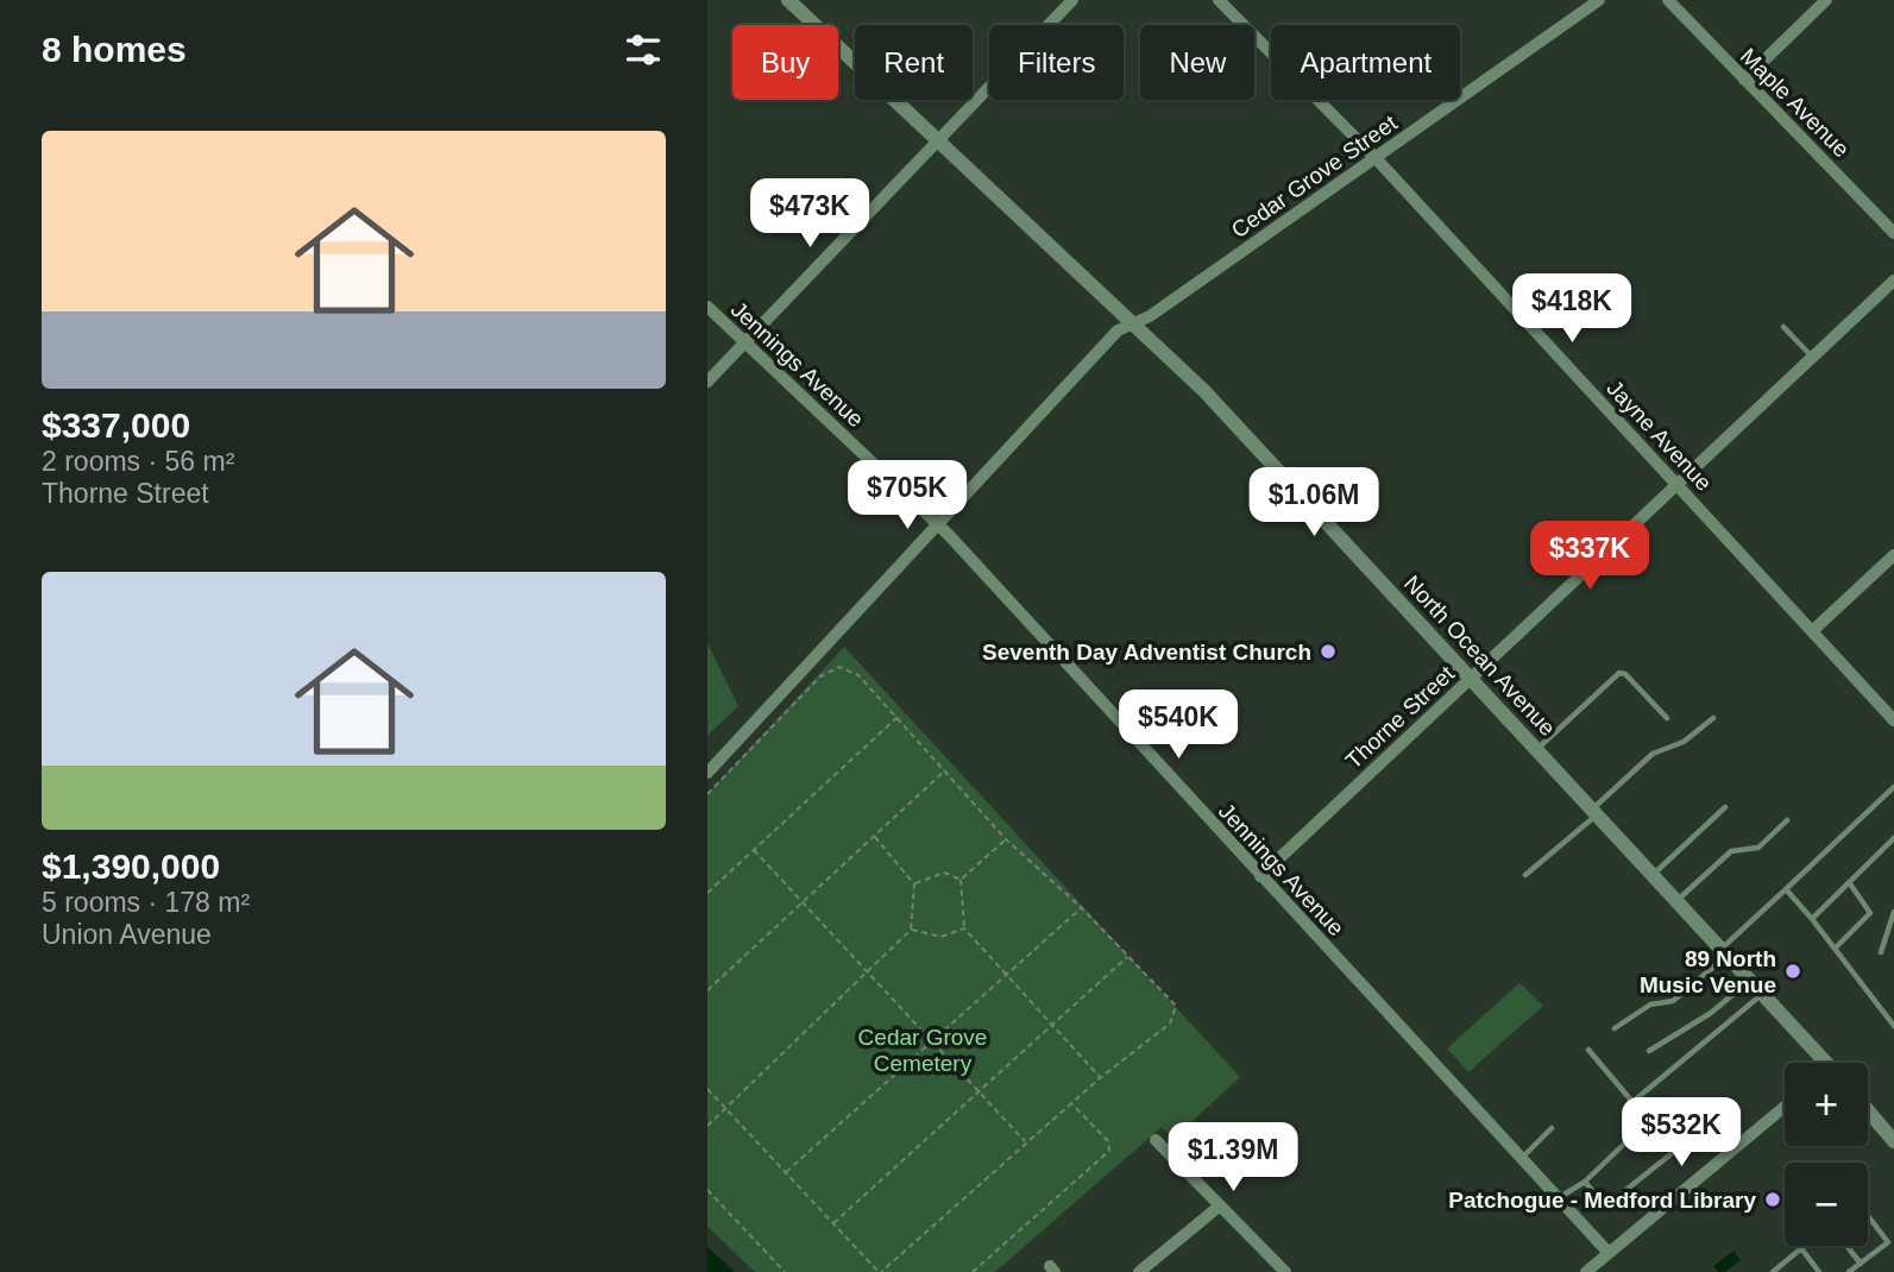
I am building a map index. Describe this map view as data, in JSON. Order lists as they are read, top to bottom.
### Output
{
  "streets": {
    "street": [
      "Maple Avenue",
      "Cedar Grove Street",
      "Jennings Avenue",
      "Jayne Avenue",
      "North Ocean Avenue",
      "Thorne Street"
    ]
  },
  "crossings": [
    ["Cedar Grove Street", "Jennings Avenue"],
    ["Cedar Grove Street", "Jayne Avenue"],
    ["Cedar Grove Street", "North Ocean Avenue"],
    ["Jennings Avenue", "Thorne Street"],
    ["Jayne Avenue", "Thorne Street"],
    ["North Ocean Avenue", "Thorne Street"]
  ],
  "parks": ["Cedar Grove Cemetery"],
  "places": ["Seventh Day Adventist Church", "89 North Music Venue", "Patchogue - Medford Library"],
  "page": {
    "heading": "8 homes",
    "chip": [
      "Buy",
      "Rent",
      "Filters",
      "New",
      "Apartment"
    ],
    "list": [
      {
        "name": "$337,000",
        "note": "2 rooms · 56 m² · Thorne Street"
      },
      {
        "name": "$1,390,000",
        "note": "5 rooms · 178 m² · Union Avenue"
      }
    ],
    "price": [
      "$473K",
      "$418K",
      "$705K",
      "$1.06M",
      "$337K",
      "$540K",
      "$532K",
      "$1.39M"
    ],
    "map_buttons": ["+", "−"]
  }
}
